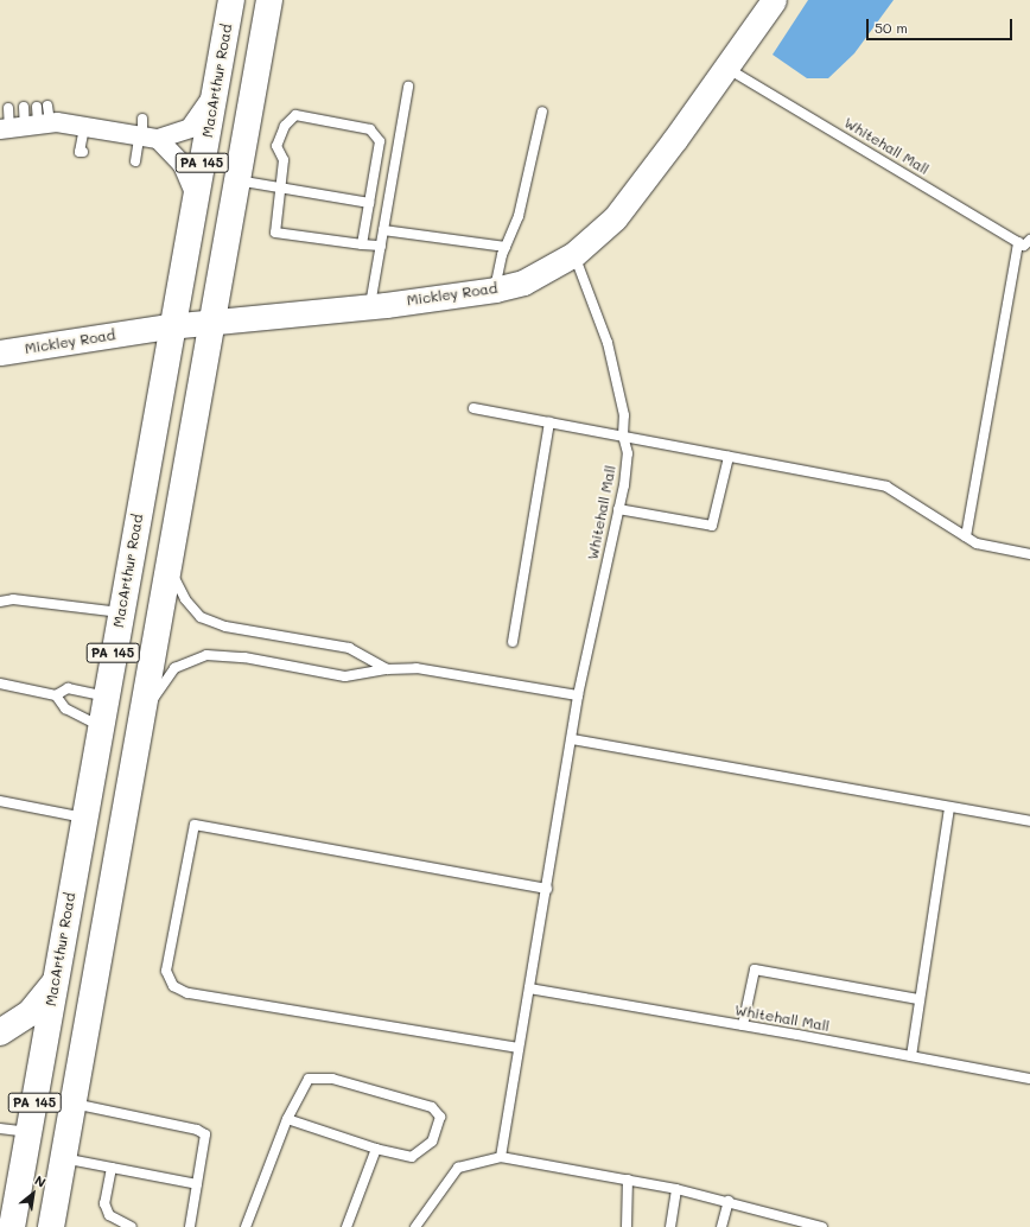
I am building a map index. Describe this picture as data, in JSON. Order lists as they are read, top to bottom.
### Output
{
  "streets": {
    "highway": ["MacArthur Road", "PA 145"],
    "street": ["Mickley Road"],
    "lane": ["Whitehall Mall"]
  },
  "crossings": [
    ["MacArthur Road", "Mickley Road"],
    ["Whitehall Mall", "Mickley Road"],
    ["PA 145", "Mickley Road"]
  ],
  "scale_bar": "50 m",
  "north": "top right"
}
